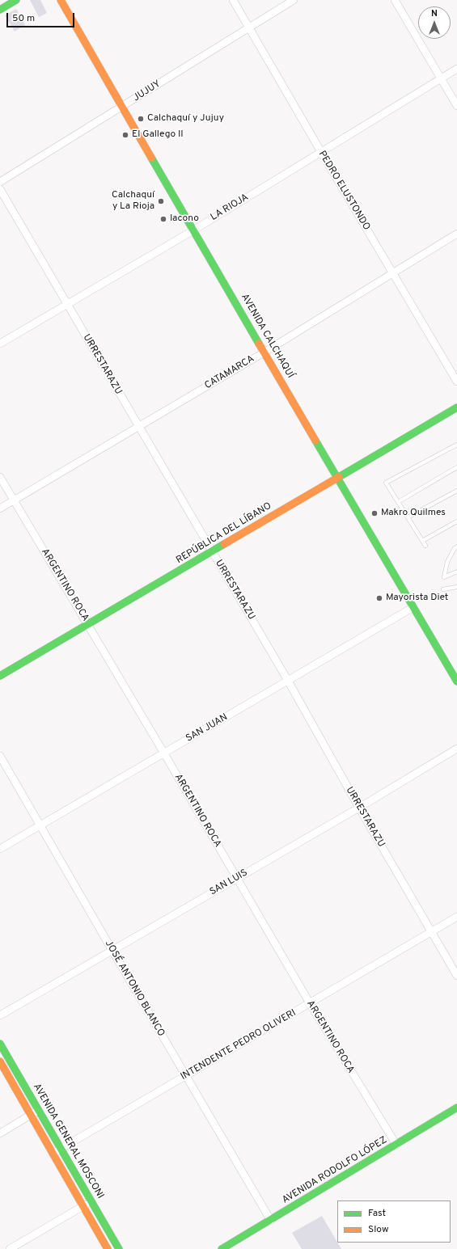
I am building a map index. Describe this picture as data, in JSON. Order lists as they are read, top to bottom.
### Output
{
  "streets": {
    "main road": [
      "AVENIDA CALCHAQUÍ",
      "REPÚBLICA DEL LÍBANO",
      "AVENIDA GENERAL MOSCONI",
      "AVENIDA RODOLFO LÓPEZ"
    ],
    "street": [
      "JUJUY",
      "PEDRO ELUSTONDO",
      "LA RIOJA",
      "URRESTARAZU",
      "CATAMARCA",
      "ARGENTINO ROCA",
      "SAN JUAN",
      "SAN LUIS",
      "JOSÉ ANTONIO BLANCO",
      "INTENDENTE PEDRO OLIVERI"
    ]
  },
  "crossings": [
    ["JUJUY", "PEDRO ELUSTONDO"],
    ["JUJUY", "AVENIDA CALCHAQUÍ"],
    ["PEDRO ELUSTONDO", "LA RIOJA"],
    ["PEDRO ELUSTONDO", "CATAMARCA"],
    ["LA RIOJA", "AVENIDA CALCHAQUÍ"],
    ["LA RIOJA", "URRESTARAZU"],
    ["AVENIDA CALCHAQUÍ", "CATAMARCA"],
    ["AVENIDA CALCHAQUÍ", "REPÚBLICA DEL LÍBANO"],
    ["AVENIDA CALCHAQUÍ", "SAN JUAN"],
    ["URRESTARAZU", "CATAMARCA"],
    ["URRESTARAZU", "REPÚBLICA DEL LÍBANO"],
    ["URRESTARAZU", "SAN JUAN"],
    ["URRESTARAZU", "SAN LUIS"],
    ["URRESTARAZU", "INTENDENTE PEDRO OLIVERI"],
    ["CATAMARCA", "ARGENTINO ROCA"],
    ["REPÚBLICA DEL LÍBANO", "ARGENTINO ROCA"],
    ["ARGENTINO ROCA", "SAN JUAN"],
    ["ARGENTINO ROCA", "SAN LUIS"],
    ["ARGENTINO ROCA", "INTENDENTE PEDRO OLIVERI"],
    ["ARGENTINO ROCA", "AVENIDA RODOLFO LÓPEZ"],
    ["SAN JUAN", "JOSÉ ANTONIO BLANCO"],
    ["SAN LUIS", "JOSÉ ANTONIO BLANCO"],
    ["JOSÉ ANTONIO BLANCO", "INTENDENTE PEDRO OLIVERI"],
    ["JOSÉ ANTONIO BLANCO", "AVENIDA RODOLFO LÓPEZ"],
    ["INTENDENTE PEDRO OLIVERI", "AVENIDA GENERAL MOSCONI"]
  ],
  "places": [
    "Calchaquí y Jujuy",
    "El Gallego II",
    "Calchaquí y La Rioja",
    "Iacono",
    "Makro Quilmes",
    "Mayorista Diet"
  ],
  "legend": ["Fast", "Slow"],
  "scale_bar": "50 m",
  "north": "top"
}
